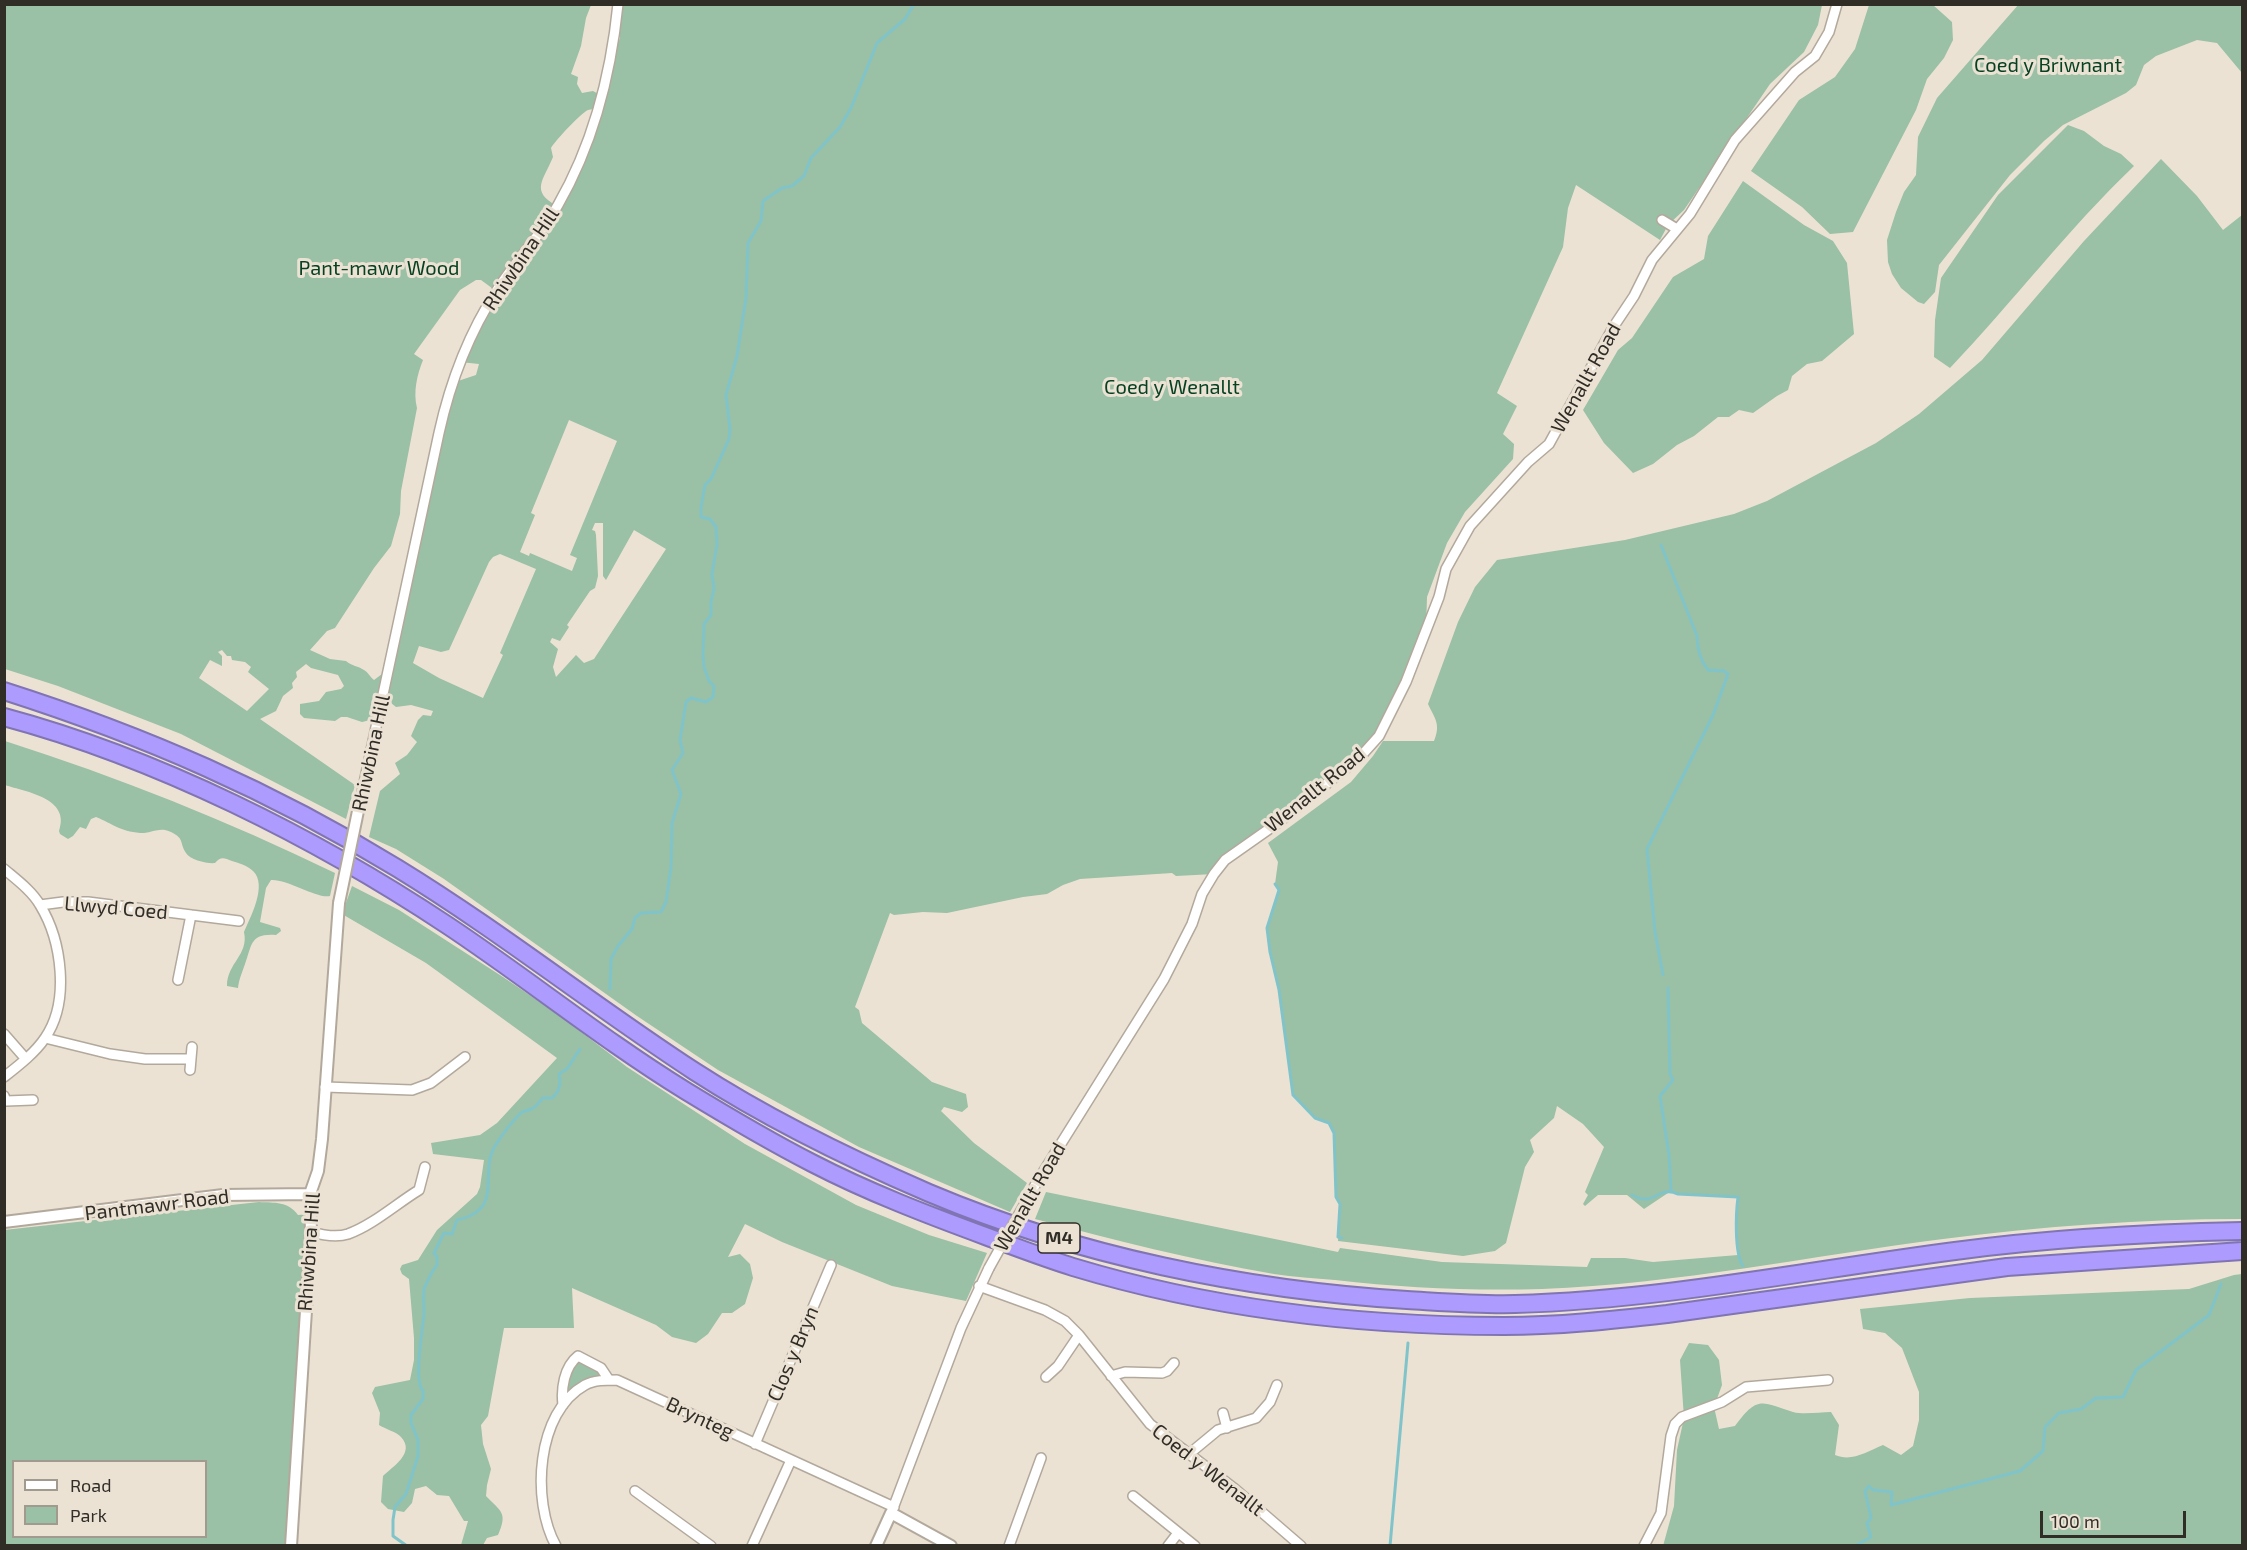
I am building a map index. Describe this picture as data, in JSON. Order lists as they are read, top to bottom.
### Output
{
  "streets": {
    "highway": ["M4"],
    "street": [
      "Rhiwbina Hill",
      "Wenallt Road",
      "Llwyd Coed",
      "Pantmawr Road",
      "Clos y Bryn",
      "Brynteg",
      "Coed y Wenallt"
    ]
  },
  "crossings": [
    ["Rhiwbina Hill", "Pantmawr Road"],
    ["Wenallt Road", "Brynteg"],
    ["Wenallt Road", "Coed y Wenallt"],
    ["Clos y Bryn", "Brynteg"]
  ],
  "parks": ["Coed y Briwnant", "Pant-mawr Wood", "Coed y Wenallt"],
  "legend": ["Road", "Park"],
  "scale_bar": "100 m"
}
